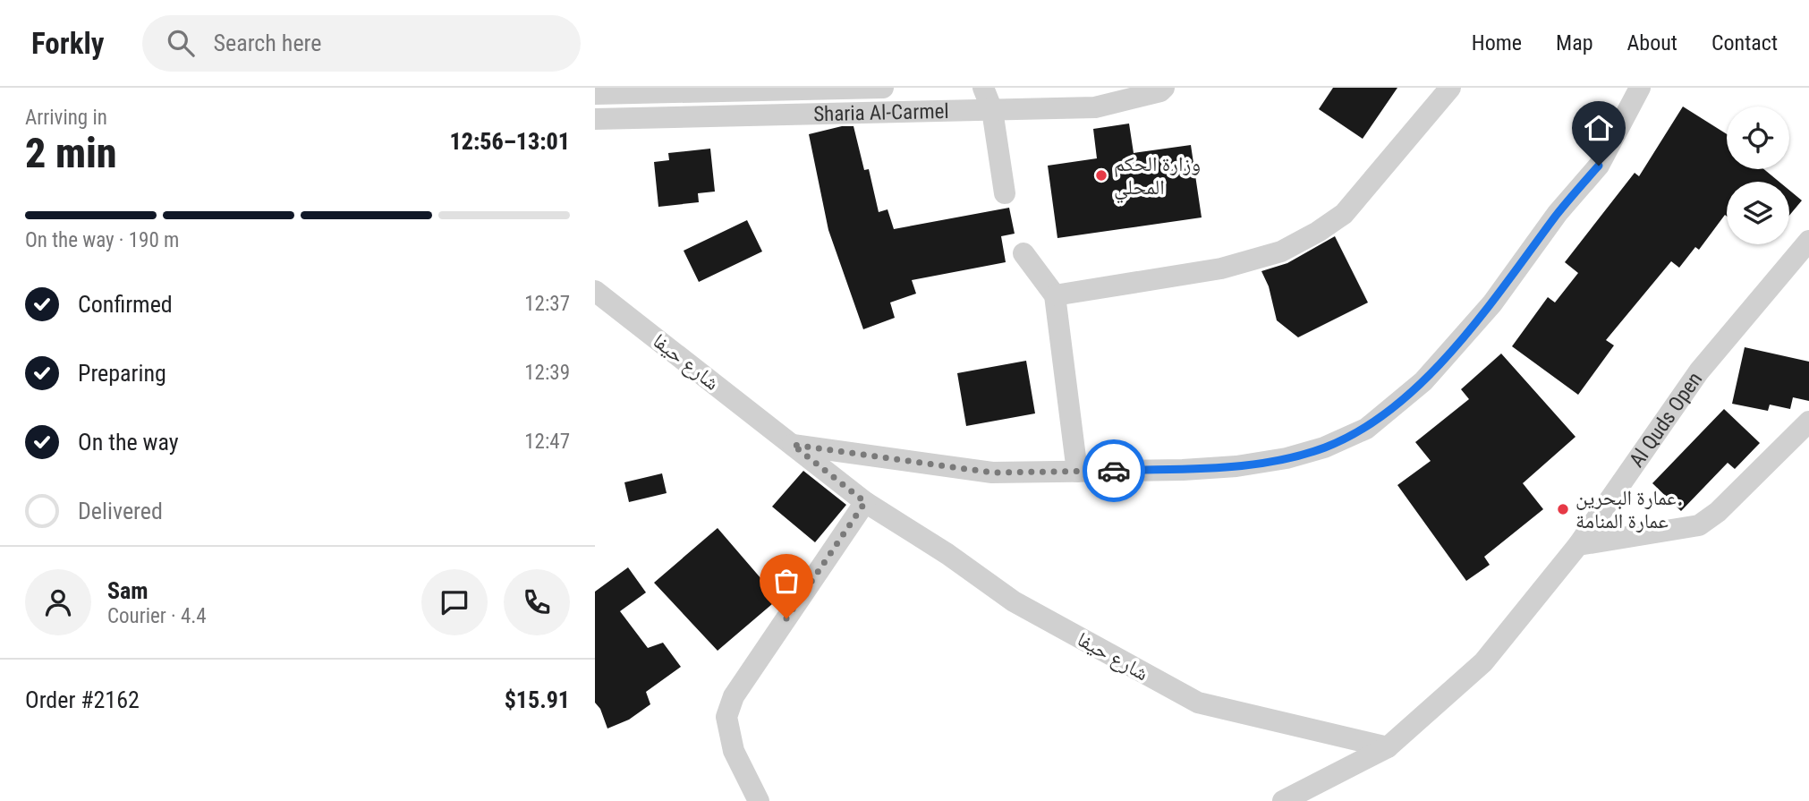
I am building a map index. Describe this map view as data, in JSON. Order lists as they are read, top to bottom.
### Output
{
  "streets": {
    "street": ["Sharia Al-Carmel", "شارع حيفا", "Al Quds Open"]
  },
  "crossings": [
    ["شارع حيفا", "Al Quds Open"]
  ],
  "places": ["وزارة الحكم المحلي", "عمارة البحرين. عمارة المنامة"],
  "page": {
    "header": "Forkly",
    "search": "Search here",
    "nav": [
      "Home",
      "Map",
      "About",
      "Contact"
    ],
    "heading": ["2 min", "Arriving in", "12:56–13:01"],
    "panel": [
      "Sam",
      "Courier · 4.4",
      "Order #2162",
      "$15.91"
    ],
    "bar": "On the way · 190 m",
    "list": [
      ["Confirmed", "12:37"],
      ["Preparing", "12:39"],
      ["On the way", "12:47"],
      "Delivered"
    ]
  }
}
